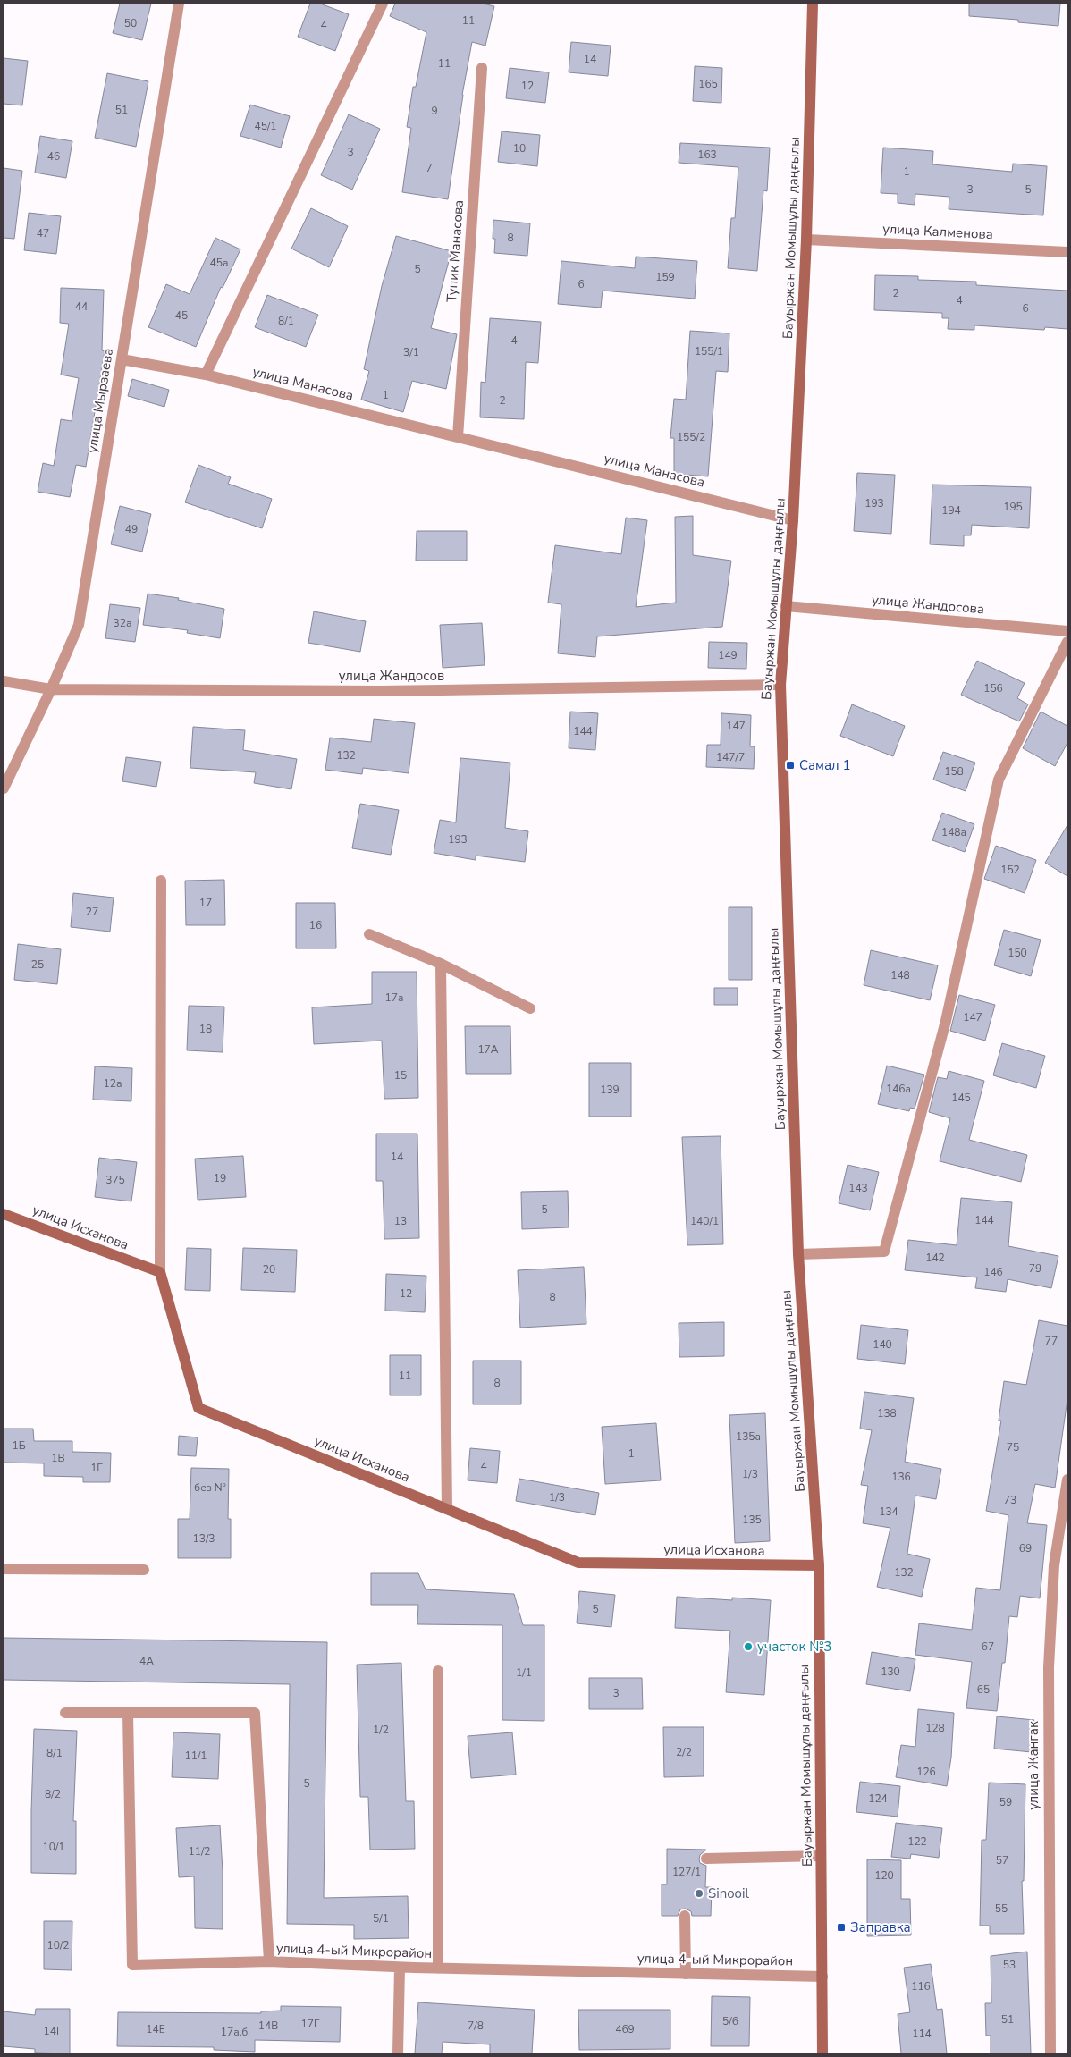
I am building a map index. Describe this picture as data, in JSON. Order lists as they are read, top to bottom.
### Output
{
  "streets": {
    "main road": ["Бауыржан Момышұлы даңғылы", "улица Исханова"],
    "street": [
      "улица Калменова",
      "Тупик Манасова",
      "улица Манасова",
      "улица Мырзаева",
      "улица Жандосова",
      "улица Жандосов",
      "улица Жангак",
      "улица 4-ый Микрорайон"
    ]
  },
  "crossings": [
    ["улица Калменова", "Бауыржан Момышұлы даңғылы"],
    ["Бауыржан Момышұлы даңғылы", "улица Манасова"],
    ["Бауыржан Момышұлы даңғылы", "улица Жандосова"],
    ["Бауыржан Момышұлы даңғылы", "улица Жандосов"],
    ["Бауыржан Момышұлы даңғылы", "улица Исханова"],
    ["Бауыржан Момышұлы даңғылы", "улица 4-ый Микрорайон"],
    ["Тупик Манасова", "улица Манасова"],
    ["улица Манасова", "улица Мырзаева"],
    ["улица Мырзаева", "улица Жандосов"]
  ],
  "places": {
    "transit": ["Самал 1", "Заправка"],
    "other": ["участок №3", "Sinooil"]
  },
  "house_numbers": [
    "11",
    "50",
    "4",
    "14",
    "11",
    "165",
    "12",
    "51",
    "9",
    "45/1",
    "10",
    "3",
    "163",
    "46",
    "7",
    "1",
    "3",
    "5",
    "47",
    "8",
    "45а",
    "5",
    "159",
    "6",
    "2",
    "4",
    "44",
    "6",
    "45",
    "8/1",
    "4",
    "155/1",
    "3/1",
    "1",
    "2",
    "155/2",
    "193",
    "195",
    "194",
    "49",
    "32а",
    "149",
    "156",
    "147",
    "144",
    "132",
    "147/7",
    "158",
    "148а",
    "193",
    "152",
    "17",
    "27",
    "16",
    "150",
    "25",
    "148",
    "17а",
    "147",
    "18",
    "17А",
    "15",
    "12а",
    "146а",
    "139",
    "145",
    "14",
    "19",
    "375",
    "143",
    "5",
    "144",
    "13",
    "140/1",
    "142",
    "79",
    "20",
    "146",
    "12",
    "8",
    "77",
    "140",
    "11",
    "8",
    "138",
    "135а",
    "1Б",
    "75",
    "1",
    "1В",
    "4",
    "1Г",
    "1/3",
    "136",
    "без №",
    "1/3",
    "73",
    "134",
    "135",
    "13/3",
    "69",
    "132",
    "5",
    "67",
    "4А",
    "130",
    "1/1",
    "65",
    "3",
    "128",
    "1/2",
    "2/2",
    "8/1",
    "11/1",
    "126",
    "5",
    "8/2",
    "124",
    "59",
    "122",
    "10/1",
    "11/2",
    "57",
    "127/1",
    "120",
    "55",
    "5/1",
    "10/2",
    "53",
    "116",
    "51",
    "5/6",
    "17Г",
    "14В",
    "7/8",
    "14Е",
    "469",
    "14Г",
    "17а,б",
    "114"
  ]
}
